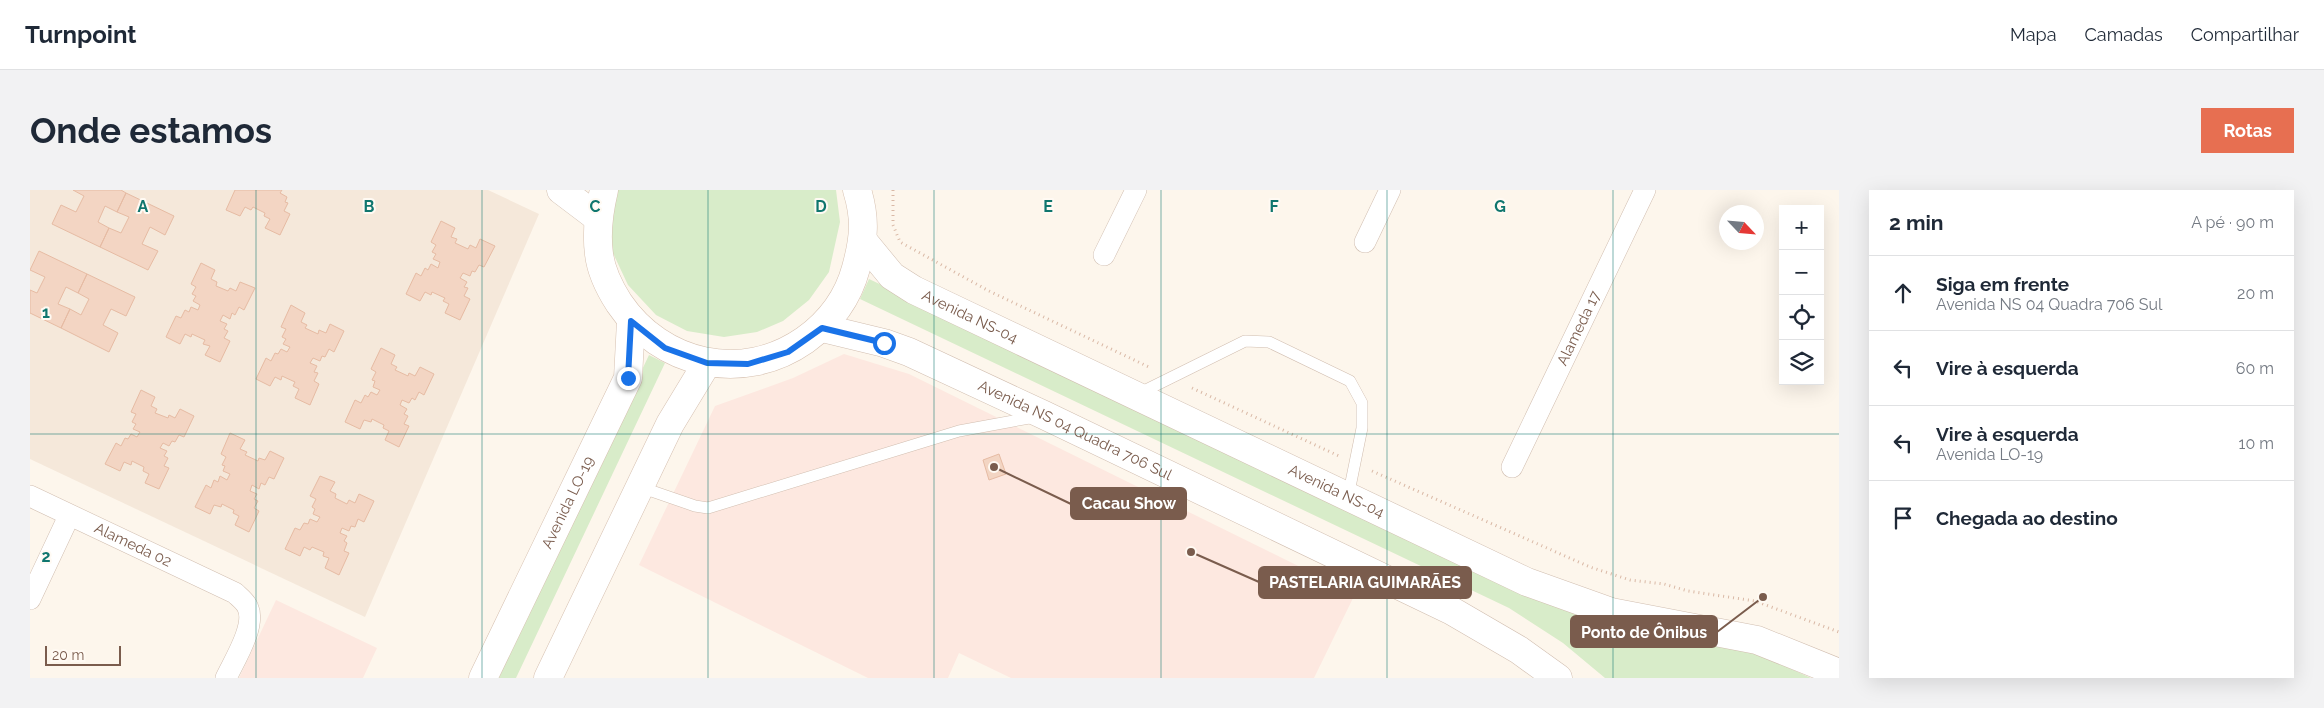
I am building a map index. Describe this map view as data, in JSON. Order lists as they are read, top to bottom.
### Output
{
  "streets": {
    "street": [
      "Avenida NS-04",
      "Alameda 17",
      "Avenida NS 04 Quadra 706 Sul",
      "Avenida LO-19",
      "Alameda 02"
    ]
  },
  "places": ["Cacau Show", "PASTELARIA GUIMARÃES", "Ponto de Ônibus"],
  "scale_bar": "20 m",
  "north": "bottom right",
  "page": {
    "header": "Turnpoint",
    "nav": ["Mapa", "Camadas", "Compartilhar"],
    "buttons": "Rotas",
    "title": "Onde estamos",
    "heading": ["2 min", "A pé · 90 m"],
    "map_buttons": ["+", "−"],
    "list": [
      ["Siga em frente", "Avenida NS 04 Quadra 706 Sul", "20 m"],
      ["Vire à esquerda", "60 m"],
      ["Vire à esquerda", "Avenida LO-19", "10 m"],
      "Chegada ao destino"
    ],
    "scale": "20 m"
  },
  "grid": {
    "columns": [
      "A",
      "B",
      "C",
      "D",
      "E",
      "F",
      "G"
    ],
    "rows": ["1", "2"]
  }
}
